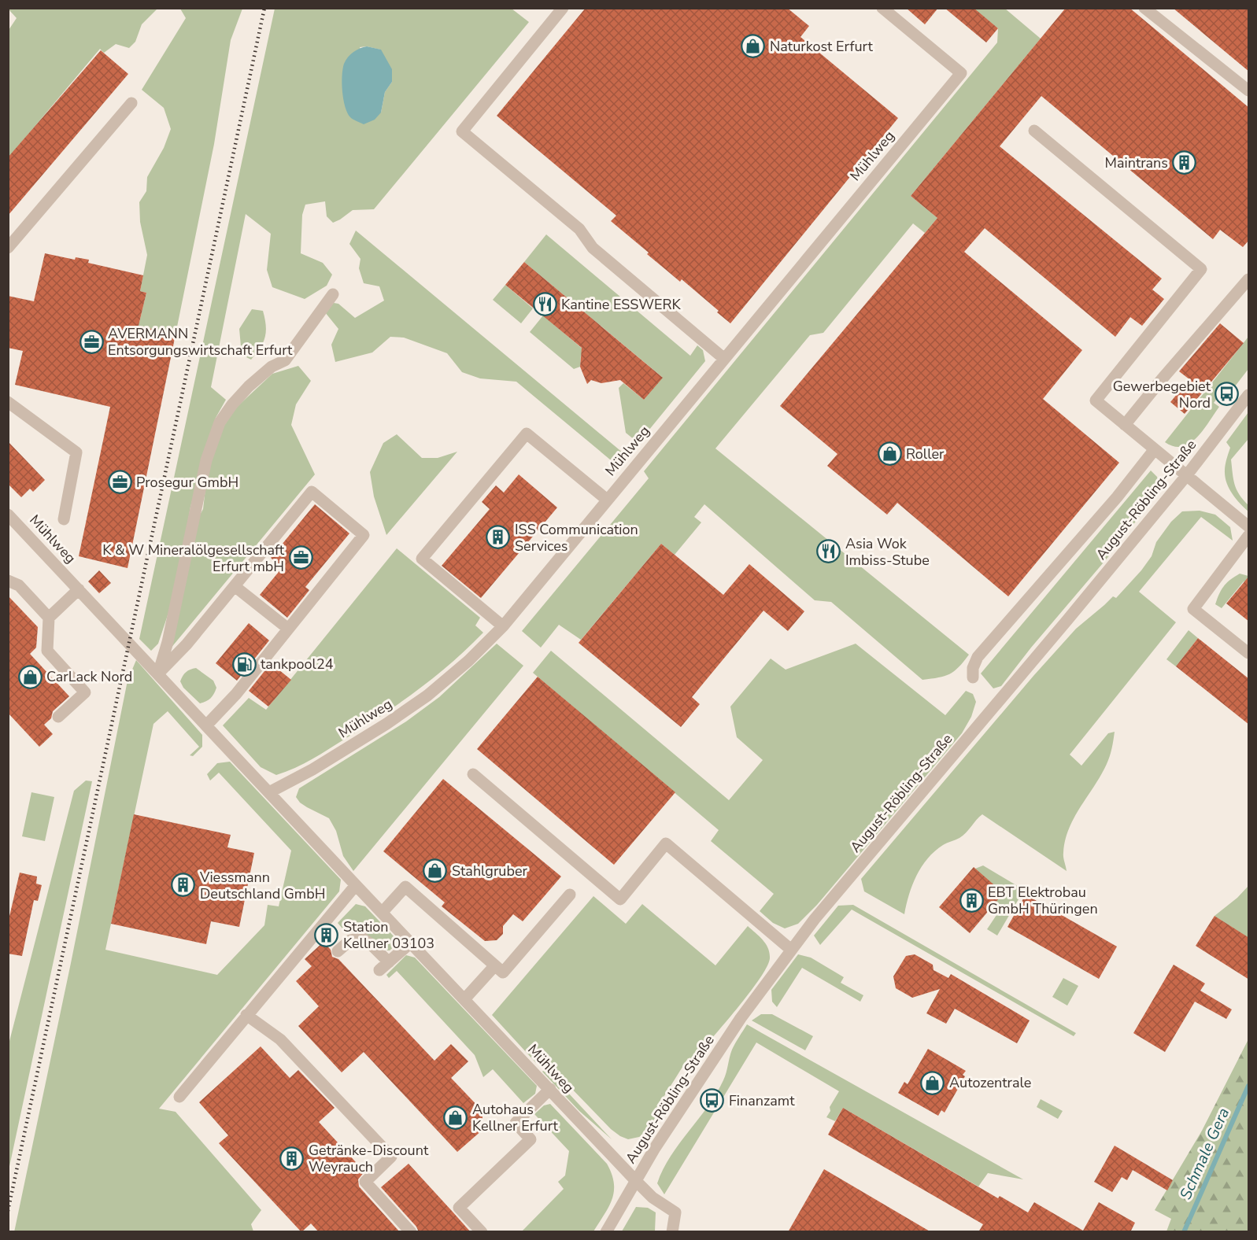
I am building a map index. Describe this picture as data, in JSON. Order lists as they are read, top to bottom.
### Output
{
  "streets": {
    "street": ["Mühlweg", "August-Röbling-Straße"]
  },
  "crossings": [
    ["Mühlweg", "August-Röbling-Straße"]
  ],
  "water": ["Schmale Gera"],
  "places": {
    "shop": [
      "Naturkost Erfurt",
      "Roller",
      "CarLack Nord",
      "Stahlgruber",
      "Autozentrale",
      "Autohaus Kellner Erfurt"
    ],
    "building": [
      "Maintrans",
      "ISS Communication Services",
      "Viessmann Deutschland GmbH",
      "EBT Elektrobau GmbH Thüringen",
      "Station Kellner 03103",
      "Getränke-Discount Weyrauch"
    ],
    "restaurant": ["Kantine ESSWERK", "Asia Wok Imbiss-Stube"],
    "office": ["AVERMANN Entsorgungswirtschaft Erfurt", "Prosegur GmbH", "K & W Mineralölgesellschaft Erfurt mbH"],
    "bus stop": ["Gewerbegebiet Nord", "Finanzamt"],
    "fuel station": ["tankpool24"]
  }
}
